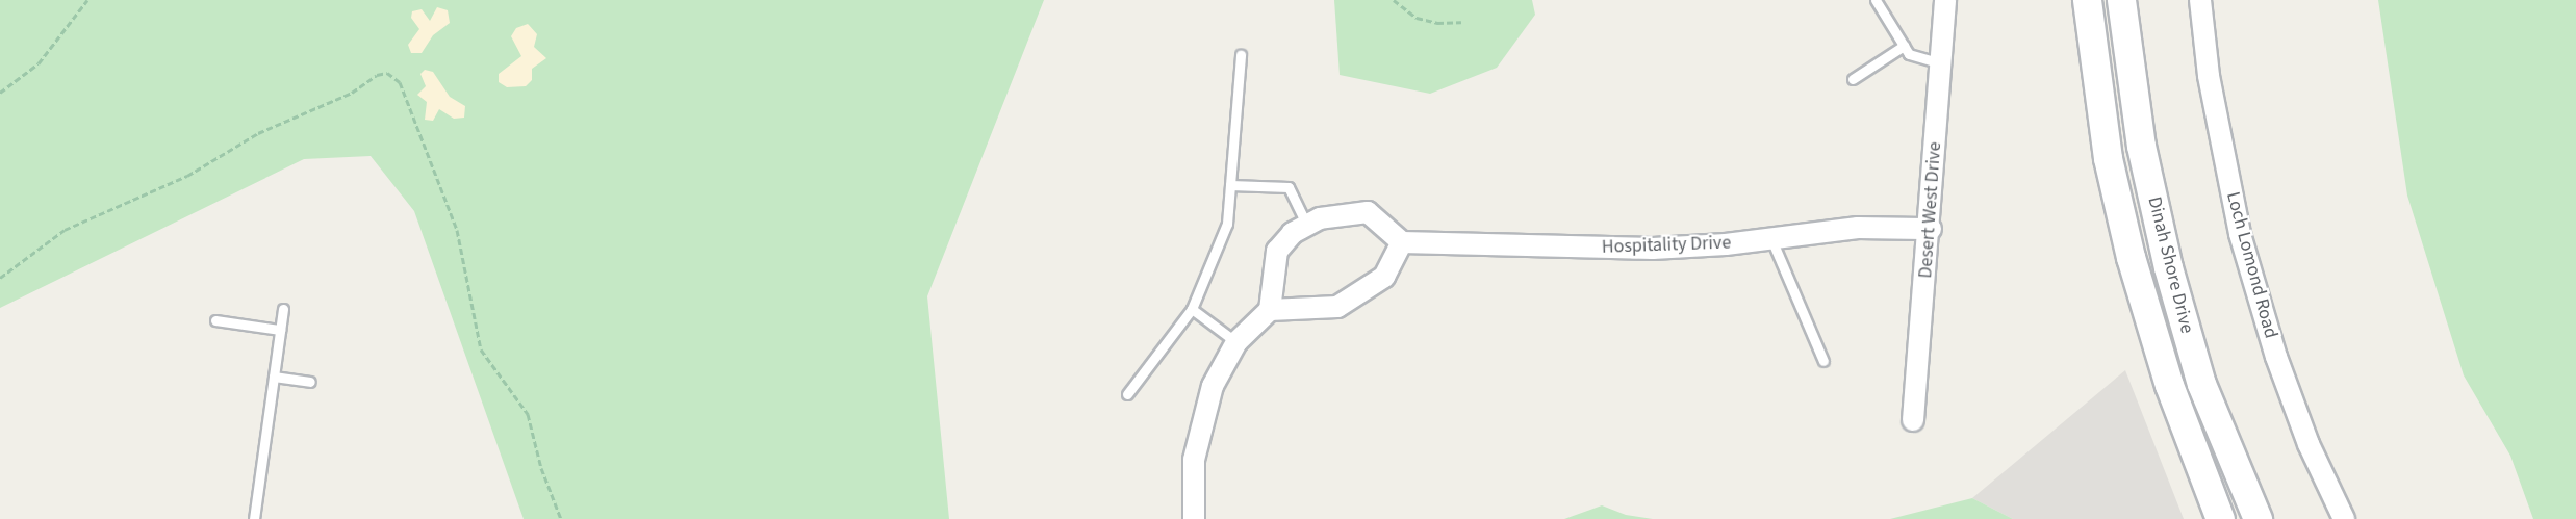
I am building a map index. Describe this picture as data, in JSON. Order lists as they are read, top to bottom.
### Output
{
  "streets": {
    "main road": ["Dinah Shore Drive"],
    "street": ["Desert West Drive", "Hospitality Drive", "Loch Lomond Road"]
  },
  "crossings": [
    ["Desert West Drive", "Hospitality Drive"]
  ]
}
